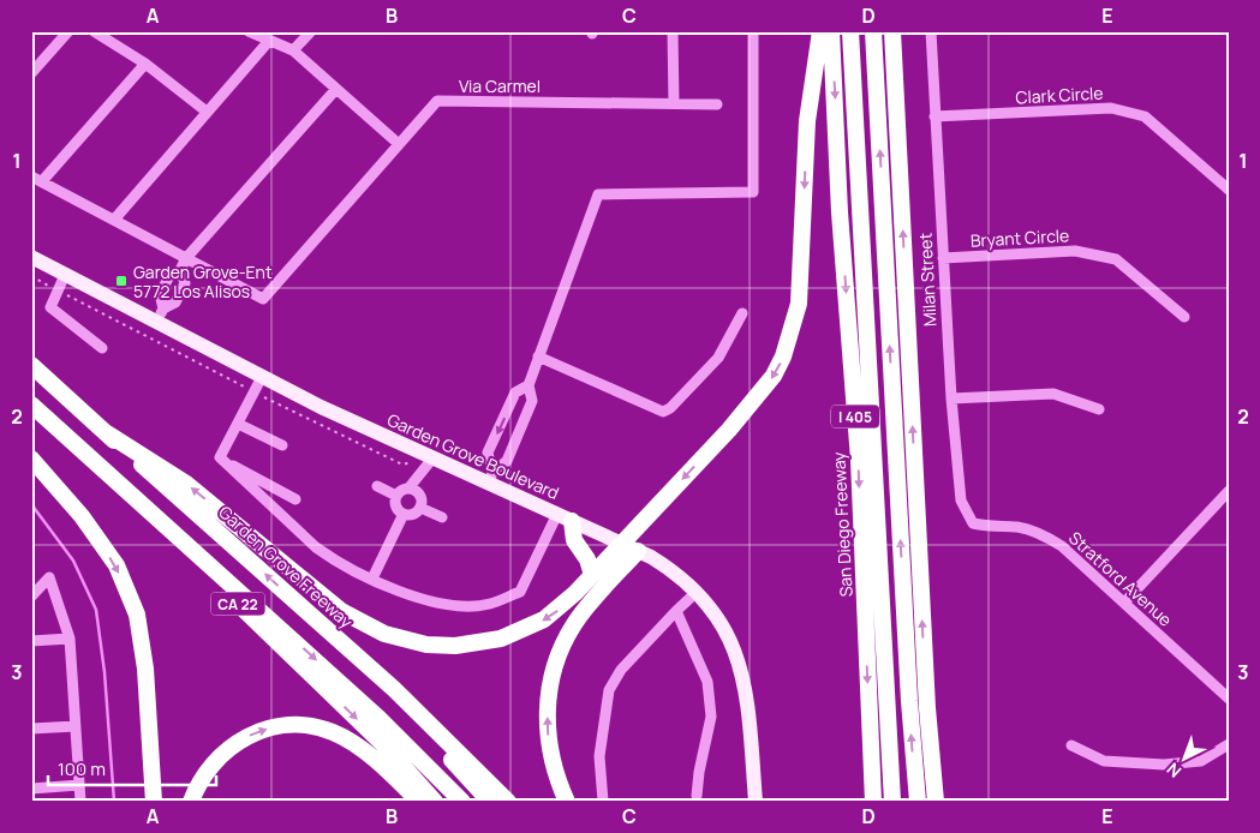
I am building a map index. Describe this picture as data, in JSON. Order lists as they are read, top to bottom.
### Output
{
  "streets": {
    "highway": [
      "I 405",
      "San Diego Freeway",
      "Garden Grove Freeway",
      "CA 22"
    ],
    "main road": ["Garden Grove Boulevard"],
    "street": [
      "Via Carmel",
      "Clark Circle",
      "Bryant Circle",
      "Milan Street",
      "Stratford Avenue"
    ]
  },
  "crossings": [
    ["Clark Circle", "Milan Street"],
    ["Bryant Circle", "Milan Street"],
    ["Milan Street", "Stratford Avenue"]
  ],
  "places": {
    "transit": ["Garden Grove-Ent 5772 Los Alisos"]
  },
  "scale_bar": "100 m",
  "north": "bottom left",
  "grid": {
    "columns": [
      "A",
      "B",
      "C",
      "D",
      "E"
    ],
    "rows": ["1", "2", "3"]
  }
}
